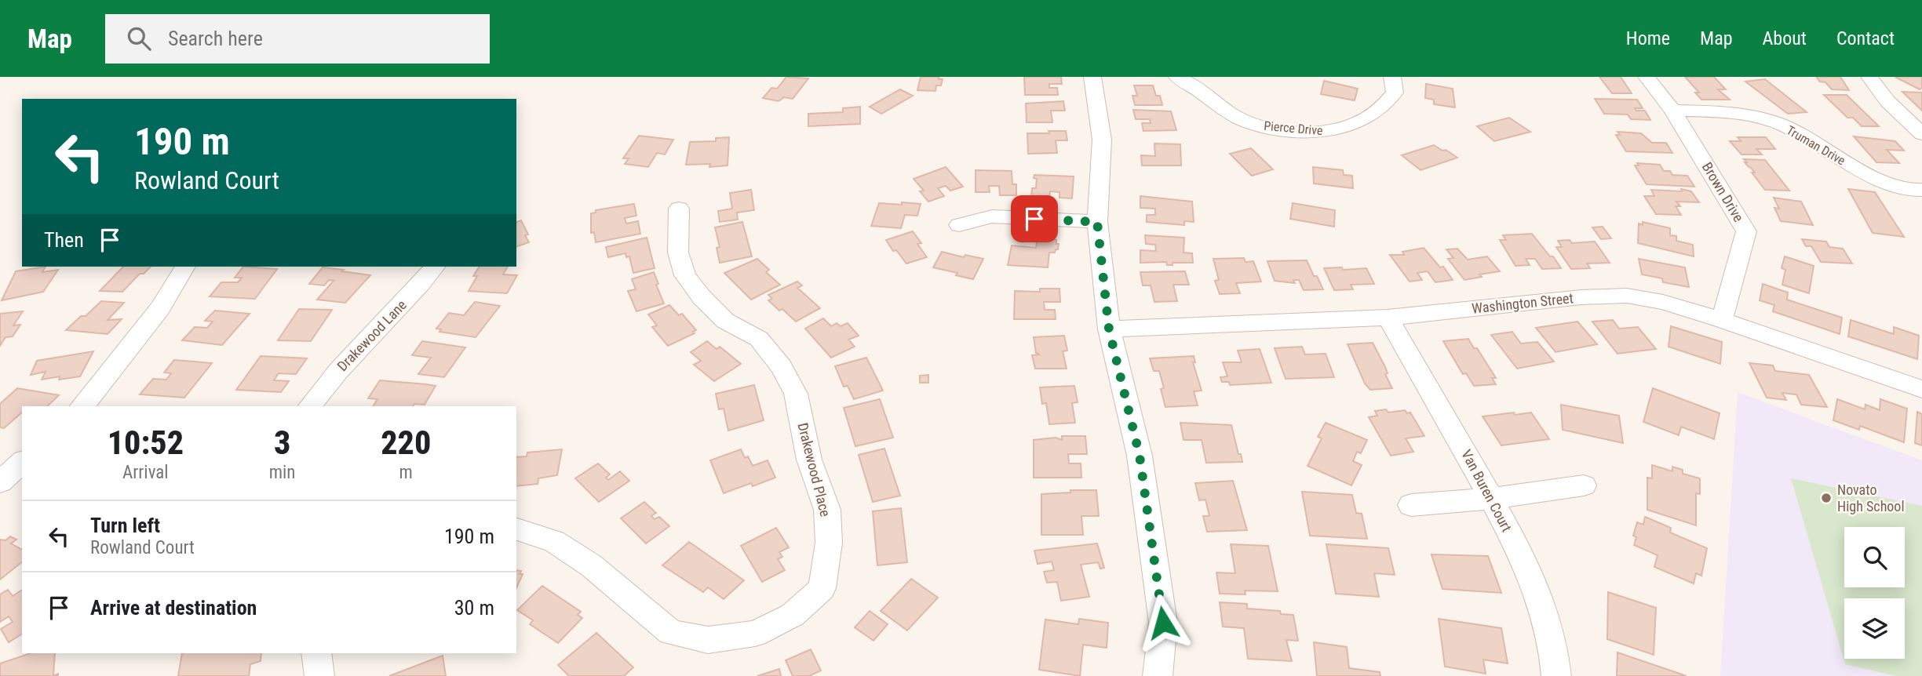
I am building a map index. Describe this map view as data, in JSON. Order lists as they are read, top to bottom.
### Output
{
  "streets": {
    "street": [
      "Pierce Drive",
      "Truman Drive",
      "Brown Drive",
      "Washington Street",
      "Drakewood Lane",
      "Drakewood Place",
      "Van Buren Court"
    ]
  },
  "crossings": [
    ["Truman Drive", "Brown Drive"],
    ["Brown Drive", "Washington Street"],
    ["Washington Street", "Van Buren Court"]
  ],
  "places": ["Novato High School"],
  "page": {
    "header": "Map",
    "search": "Search here",
    "nav": [
      "Home",
      "Map",
      "About",
      "Contact"
    ],
    "turn": ["190 m", "Rowland Court"],
    "then": "Then",
    "eta": [
      "10:52",
      "Arrival",
      "3",
      "min",
      "220",
      "m"
    ],
    "list": [
      {
        "name": "Turn left",
        "note": "Rowland Court",
        "value": "190 m"
      },
      {
        "name": "Arrive at destination",
        "value": "30 m"
      }
    ]
  }
}
